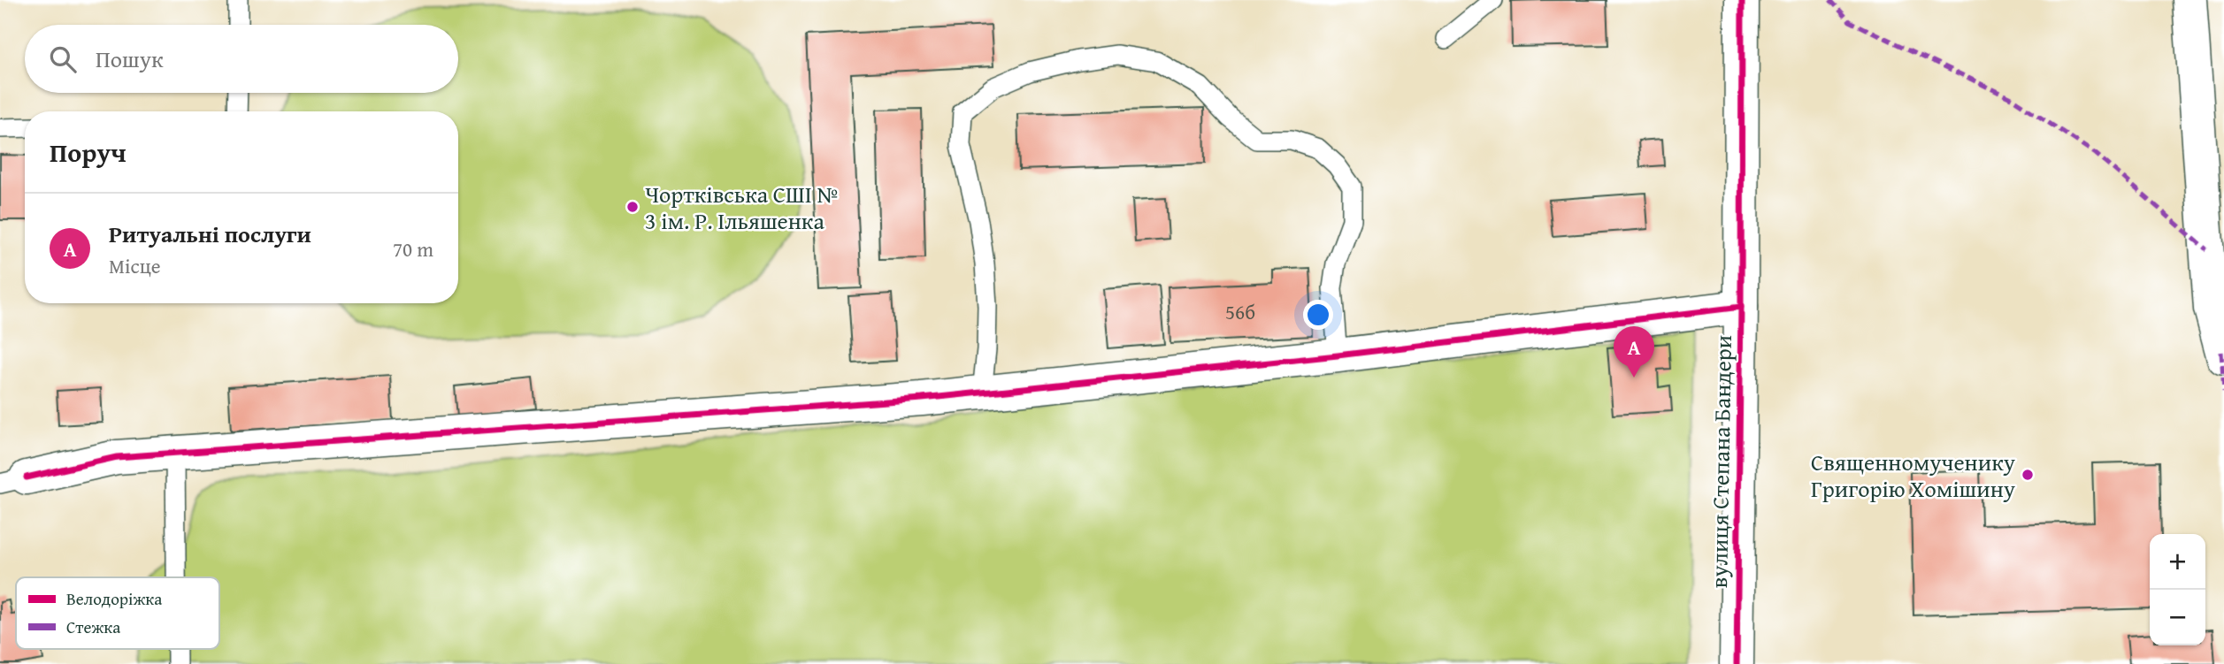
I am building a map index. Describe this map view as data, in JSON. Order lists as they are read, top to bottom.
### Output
{
  "streets": {
    "street": ["вулиця Степана Бандери"]
  },
  "places": ["Чортківська СШІ № 3 ім. Р. Ільяшенка", "Священномученику Григорію Хомішину"],
  "house_numbers": ["56б"],
  "legend": ["Велодоріжка", "Стежка"],
  "page": {
    "search": "Пошук",
    "heading": "Поруч",
    "list": [
      {
        "mark": "A",
        "name": "Ритуальні послуги",
        "note": "Місце",
        "value": "70 m"
      }
    ],
    "pins": "A",
    "map_buttons": ["+", "−"]
  }
}
